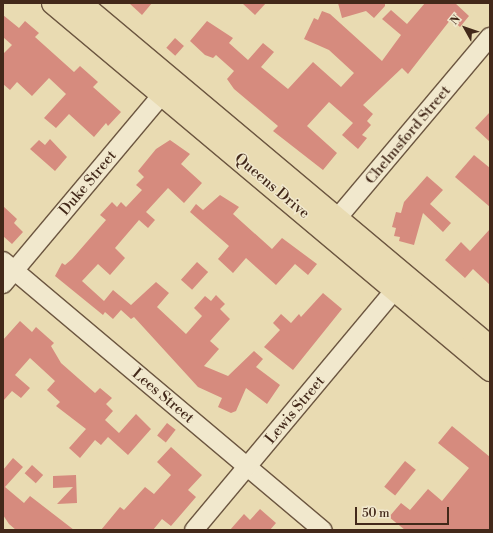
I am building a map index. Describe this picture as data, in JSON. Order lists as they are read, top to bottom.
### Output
{
  "streets": {
    "main road": ["Queens Drive"],
    "street": [
      "Chelmsford Street",
      "Duke Street",
      "Lees Street",
      "Lewis Street"
    ]
  },
  "crossings": [
    ["Chelmsford Street", "Queens Drive"],
    ["Duke Street", "Queens Drive"],
    ["Duke Street", "Lees Street"],
    ["Queens Drive", "Lewis Street"],
    ["Lees Street", "Lewis Street"]
  ],
  "scale_bar": "50 m",
  "north": "top left"
}
